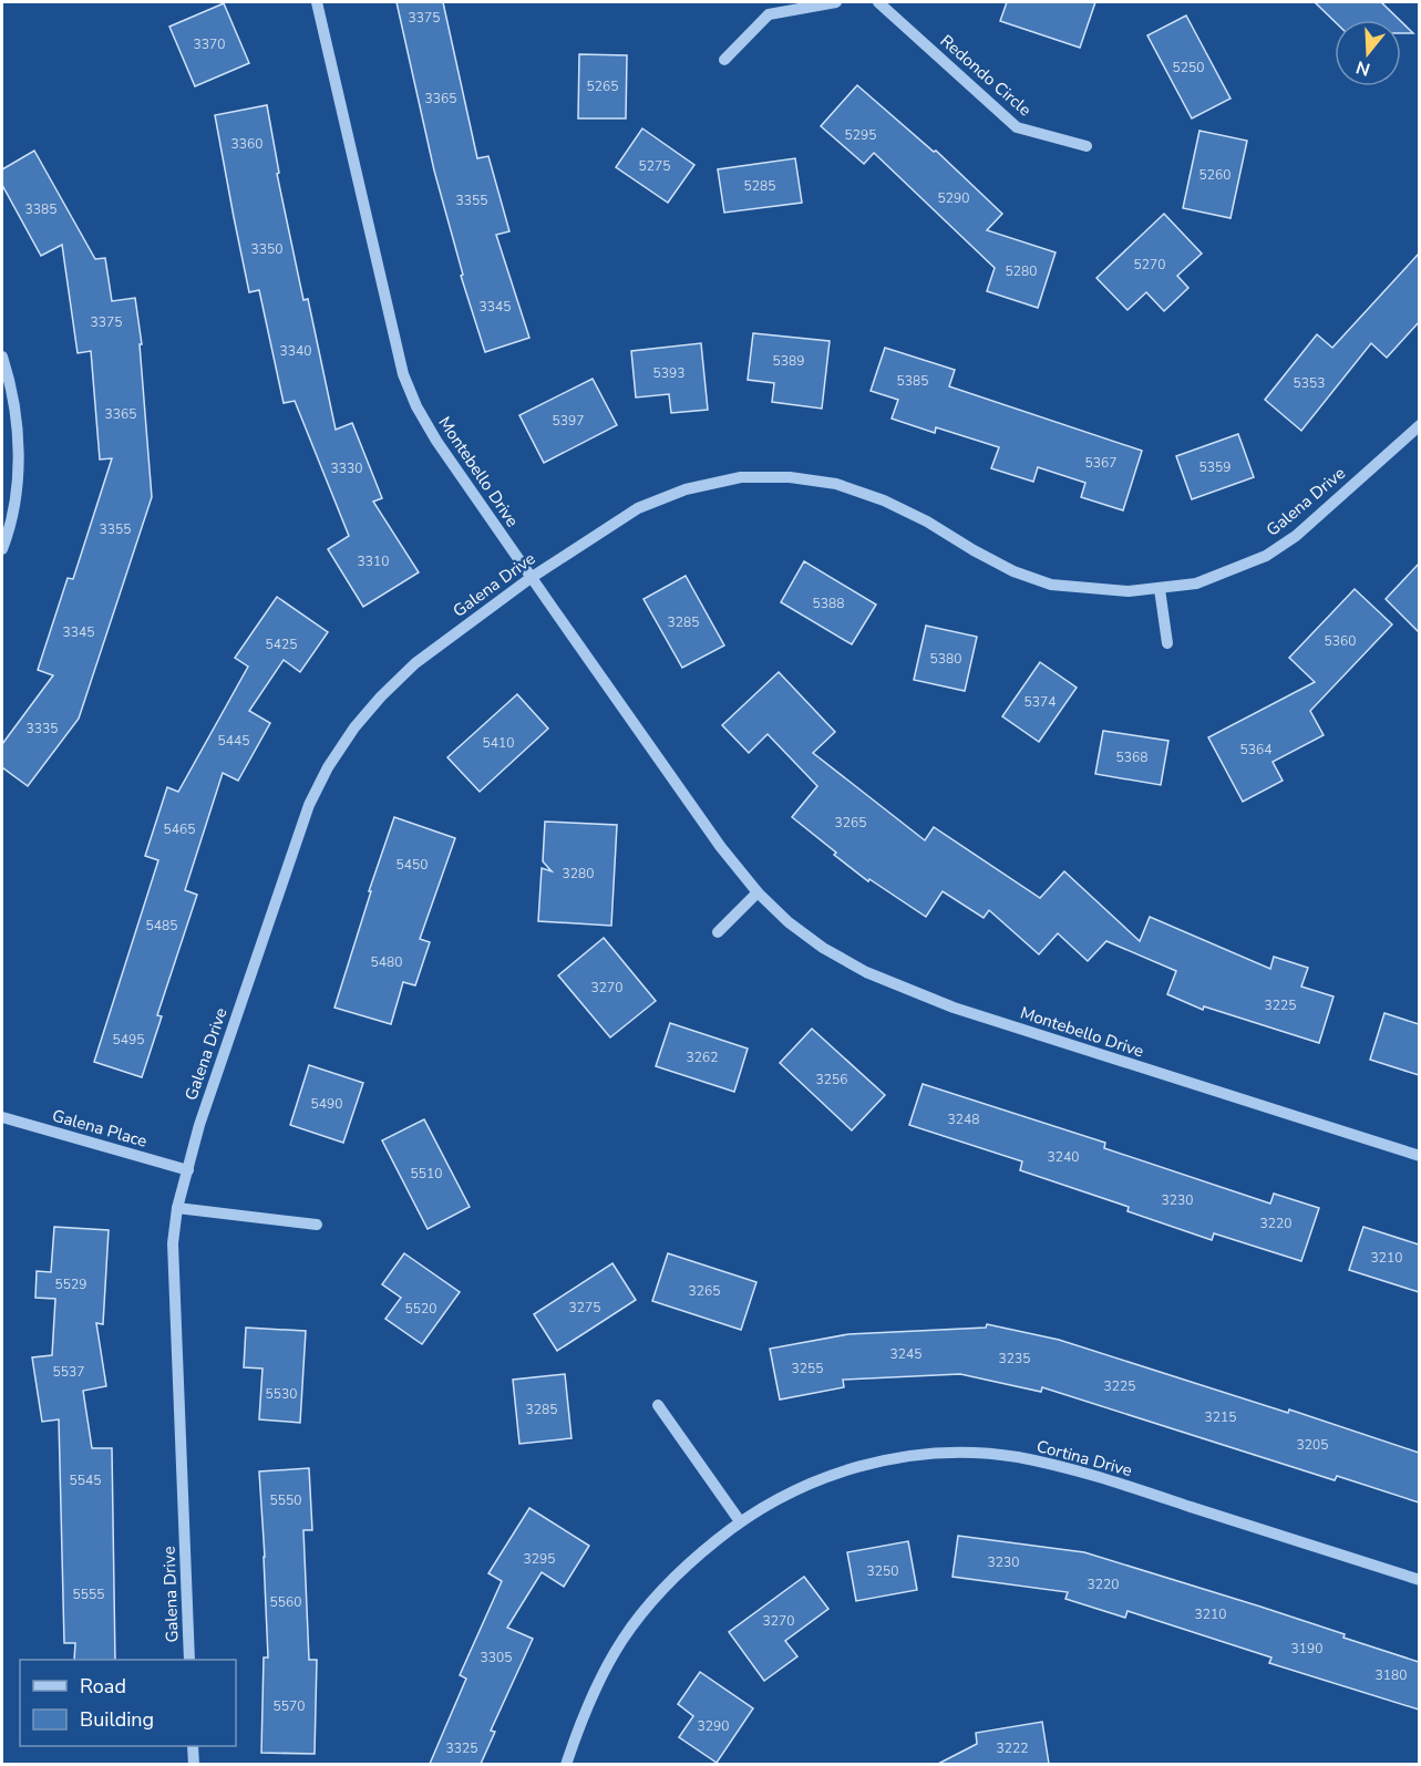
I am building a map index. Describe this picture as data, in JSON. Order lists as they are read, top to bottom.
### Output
{
  "streets": {
    "street": [
      "Redondo Circle",
      "Montebello Drive",
      "Galena Drive",
      "Galena Place",
      "Cortina Drive"
    ]
  },
  "crossings": [
    ["Montebello Drive", "Galena Drive"],
    ["Galena Drive", "Galena Place"]
  ],
  "house_numbers": [
    "3375",
    "3370",
    "5250",
    "5265",
    "3365",
    "5295",
    "3360",
    "5275",
    "5260",
    "5285",
    "5290",
    "3355",
    "3385",
    "3350",
    "5270",
    "5280",
    "3345",
    "3375",
    "3340",
    "5389",
    "5393",
    "5385",
    "5353",
    "3365",
    "5397",
    "5367",
    "5359",
    "3330",
    "3355",
    "3310",
    "5388",
    "3285",
    "3345",
    "5360",
    "5425",
    "5380",
    "5374",
    "3335",
    "5445",
    "5410",
    "5364",
    "5368",
    "3265",
    "5465",
    "5450",
    "3280",
    "5485",
    "5480",
    "3270",
    "3225",
    "5495",
    "3262",
    "3256",
    "5490",
    "3248",
    "3240",
    "5510",
    "3230",
    "3220",
    "3210",
    "5529",
    "3265",
    "3275",
    "5520",
    "3245",
    "3235",
    "3255",
    "5537",
    "3225",
    "5530",
    "3285",
    "3215",
    "3205",
    "5545",
    "5550",
    "3295",
    "3230",
    "3250",
    "3220",
    "5555",
    "5560",
    "3210",
    "3270",
    "3190",
    "3305",
    "3180",
    "5570",
    "3290",
    "3325",
    "3222"
  ],
  "legend": ["Road", "Building"],
  "north": "bottom"
}
